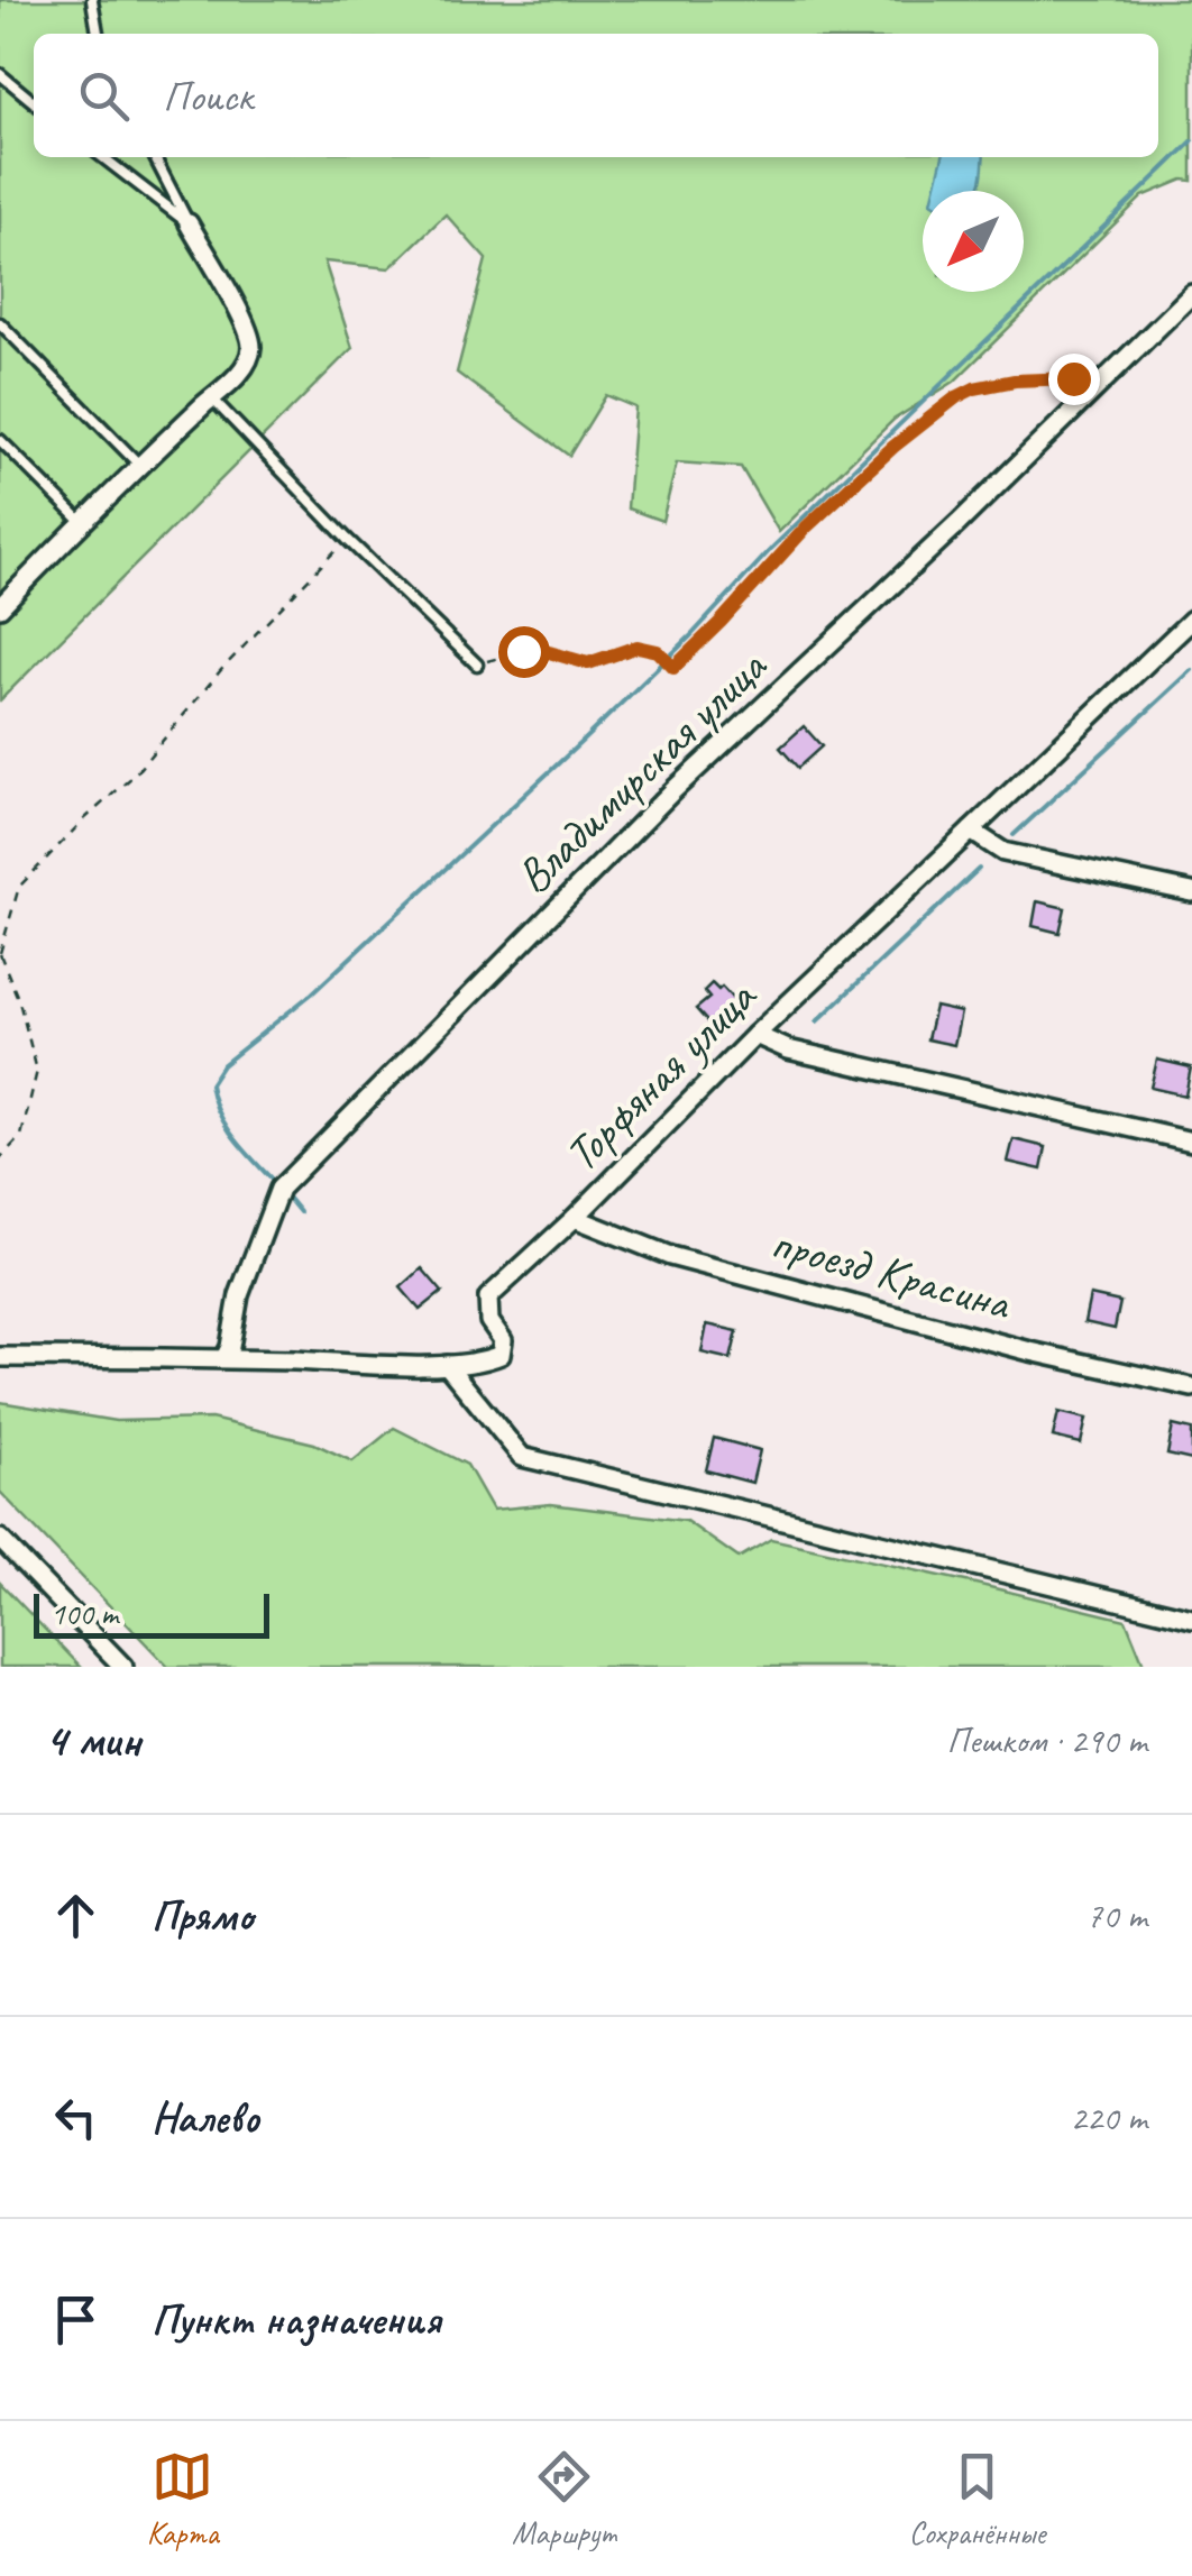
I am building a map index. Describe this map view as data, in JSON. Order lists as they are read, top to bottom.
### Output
{
  "streets": {
    "street": ["Владимирская улица", "Торфяная улица", "проезд Красина"]
  },
  "crossings": [
    ["Торфяная улица", "проезд Красина"]
  ],
  "scale_bar": "100 m",
  "north": "bottom left",
  "page": {
    "search": "Поиск",
    "scale": "100 m",
    "heading": ["4 мин", "Пешком · 290 m"],
    "list": [
      ["Прямо", "70 m"],
      ["Налево", "220 m"],
      "Пункт назначения"
    ],
    "nav": ["Карта", "Маршрут", "Сохранённые"]
  }
}
